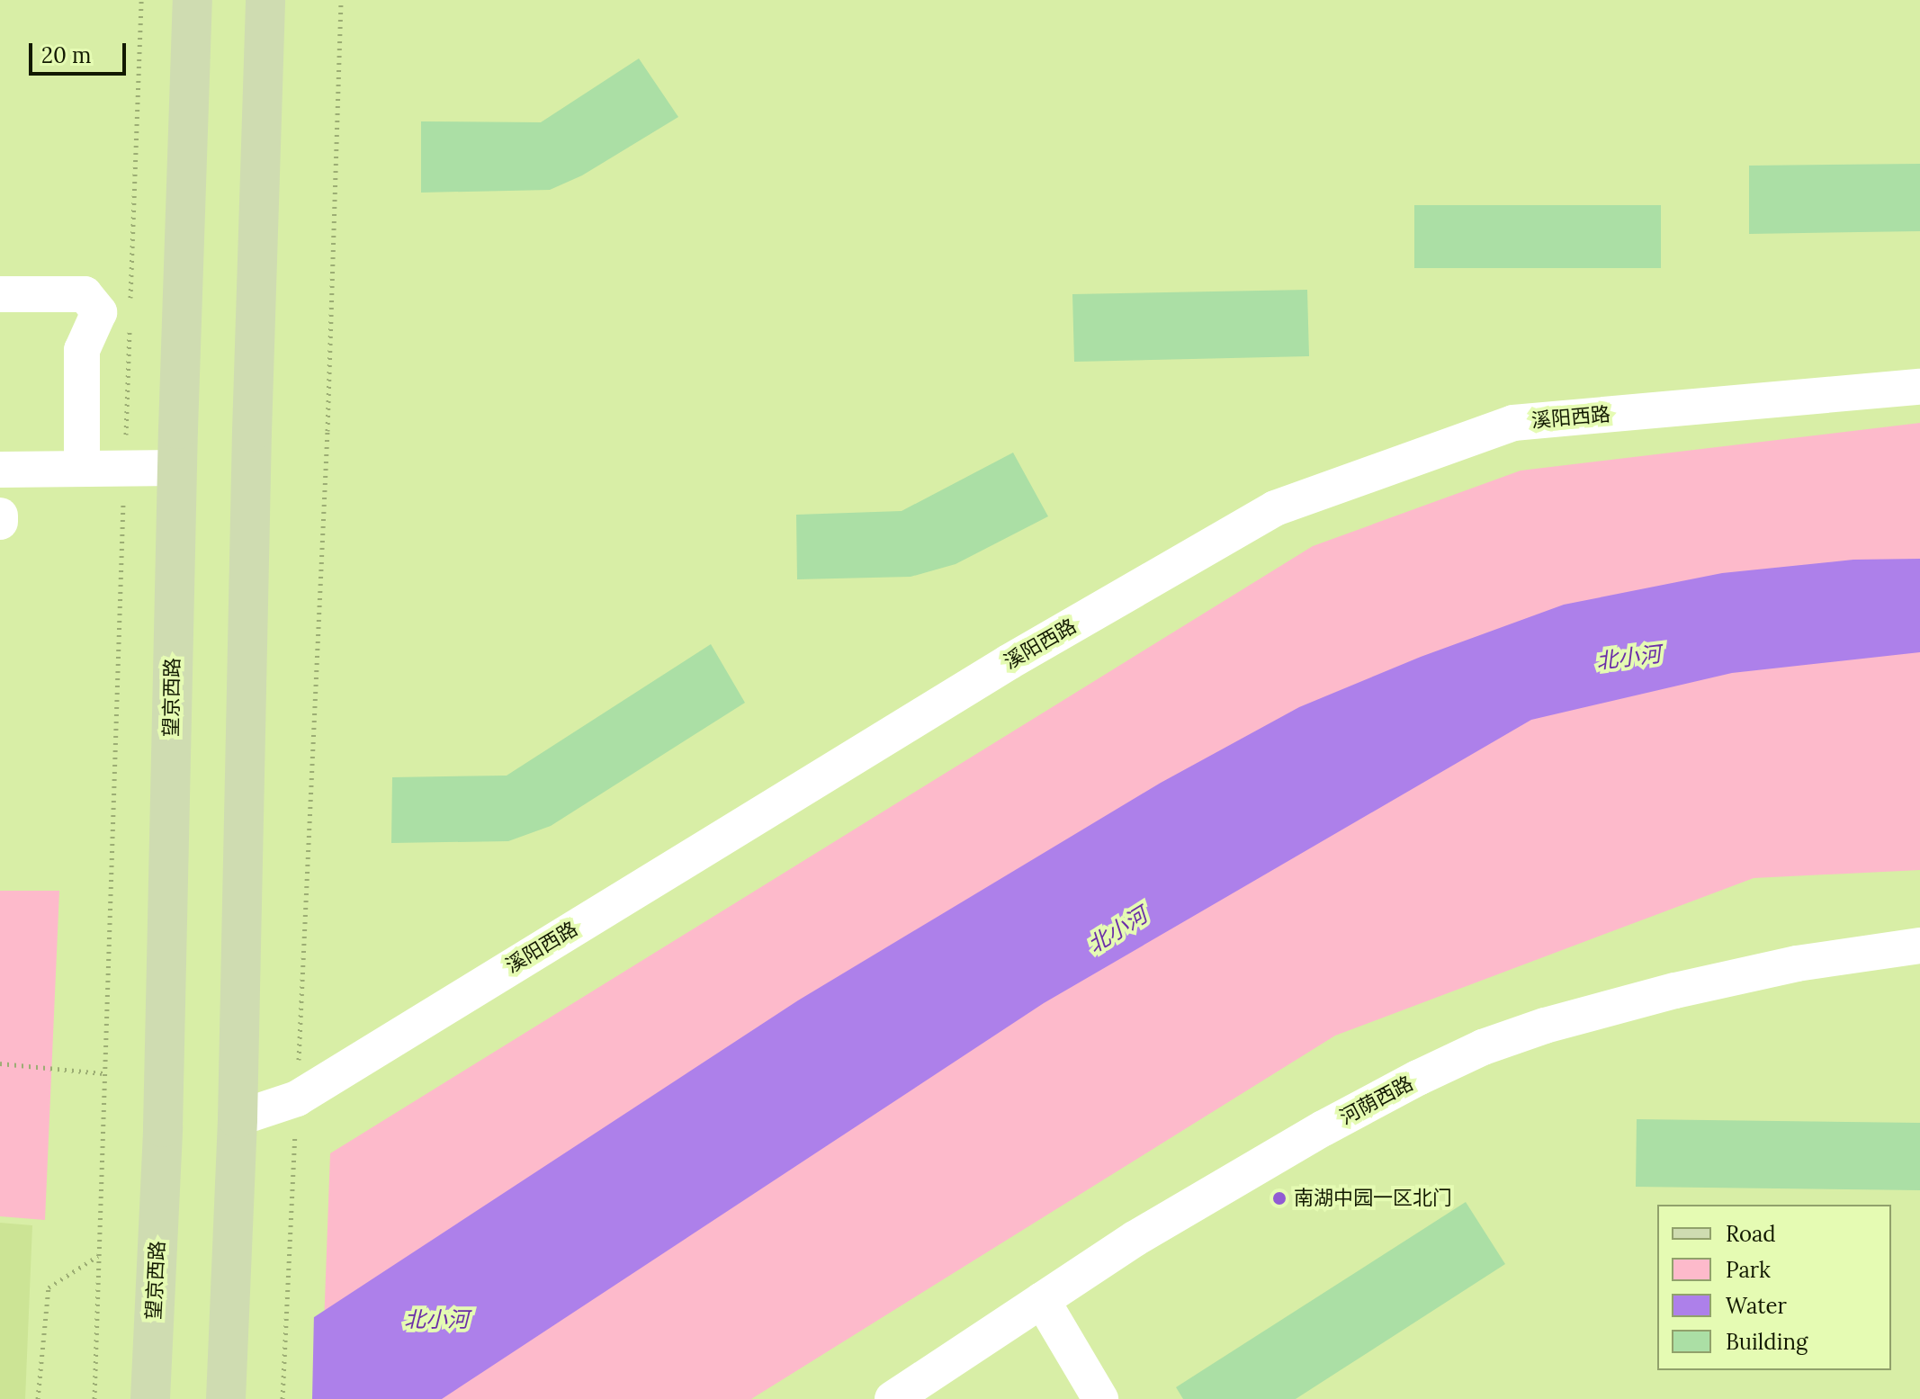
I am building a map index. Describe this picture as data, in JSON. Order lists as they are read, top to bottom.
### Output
{
  "streets": {
    "main road": ["望京西路"],
    "street": ["溪阳西路", "河荫西路"]
  },
  "water": ["北小河"],
  "places": ["南湖中园一区北门"],
  "legend": [
    "Road",
    "Park",
    "Water",
    "Building"
  ],
  "scale_bar": "20 m"
}
